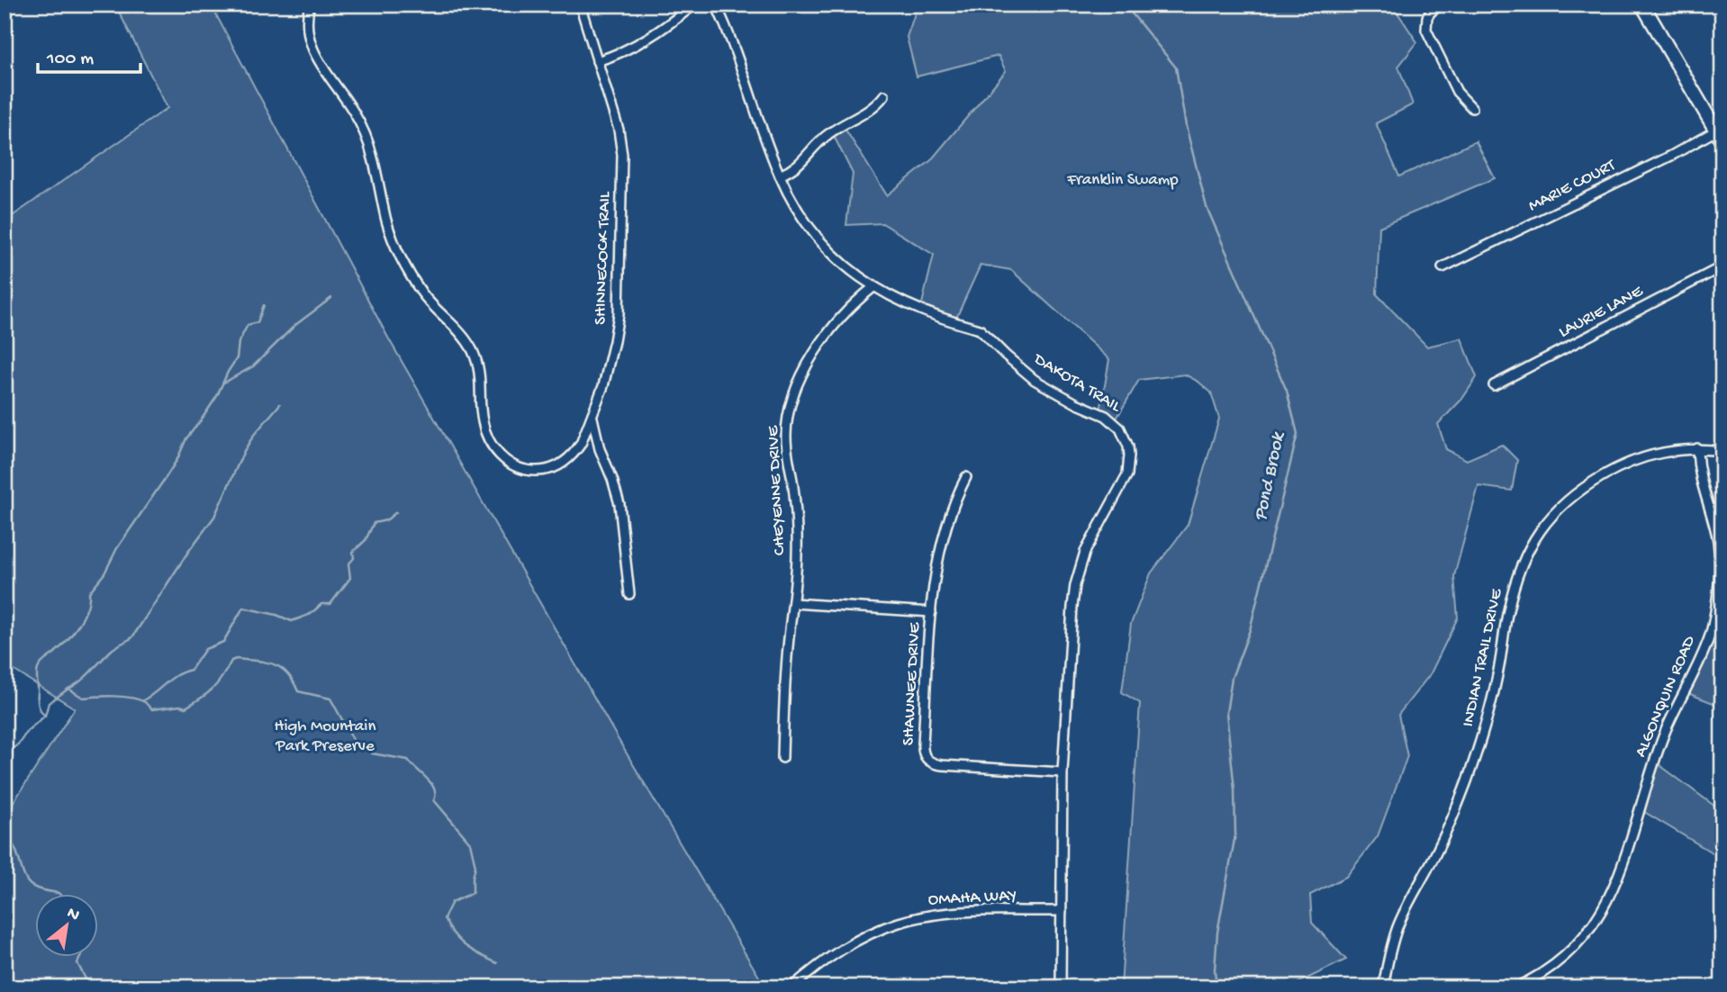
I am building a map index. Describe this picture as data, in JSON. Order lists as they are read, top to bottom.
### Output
{
  "streets": {
    "street": [
      "MARIE COURT",
      "SHINNECOCK TRAIL",
      "LAURIE LANE",
      "DAKOTA TRAIL",
      "CHEYENNE DRIVE",
      "INDIAN TRAIL DRIVE",
      "SHAWNEE DRIVE",
      "ALGONQUIN ROAD",
      "OMAHA WAY"
    ]
  },
  "crossings": [
    ["DAKOTA TRAIL", "CHEYENNE DRIVE"],
    ["DAKOTA TRAIL", "SHAWNEE DRIVE"],
    ["DAKOTA TRAIL", "OMAHA WAY"],
    ["INDIAN TRAIL DRIVE", "ALGONQUIN ROAD"]
  ],
  "water": ["Pond Brook"],
  "parks": ["Franklin Swamp", "High Mountain Park Preserve"],
  "scale_bar": "100 m",
  "north": "top right"
}
